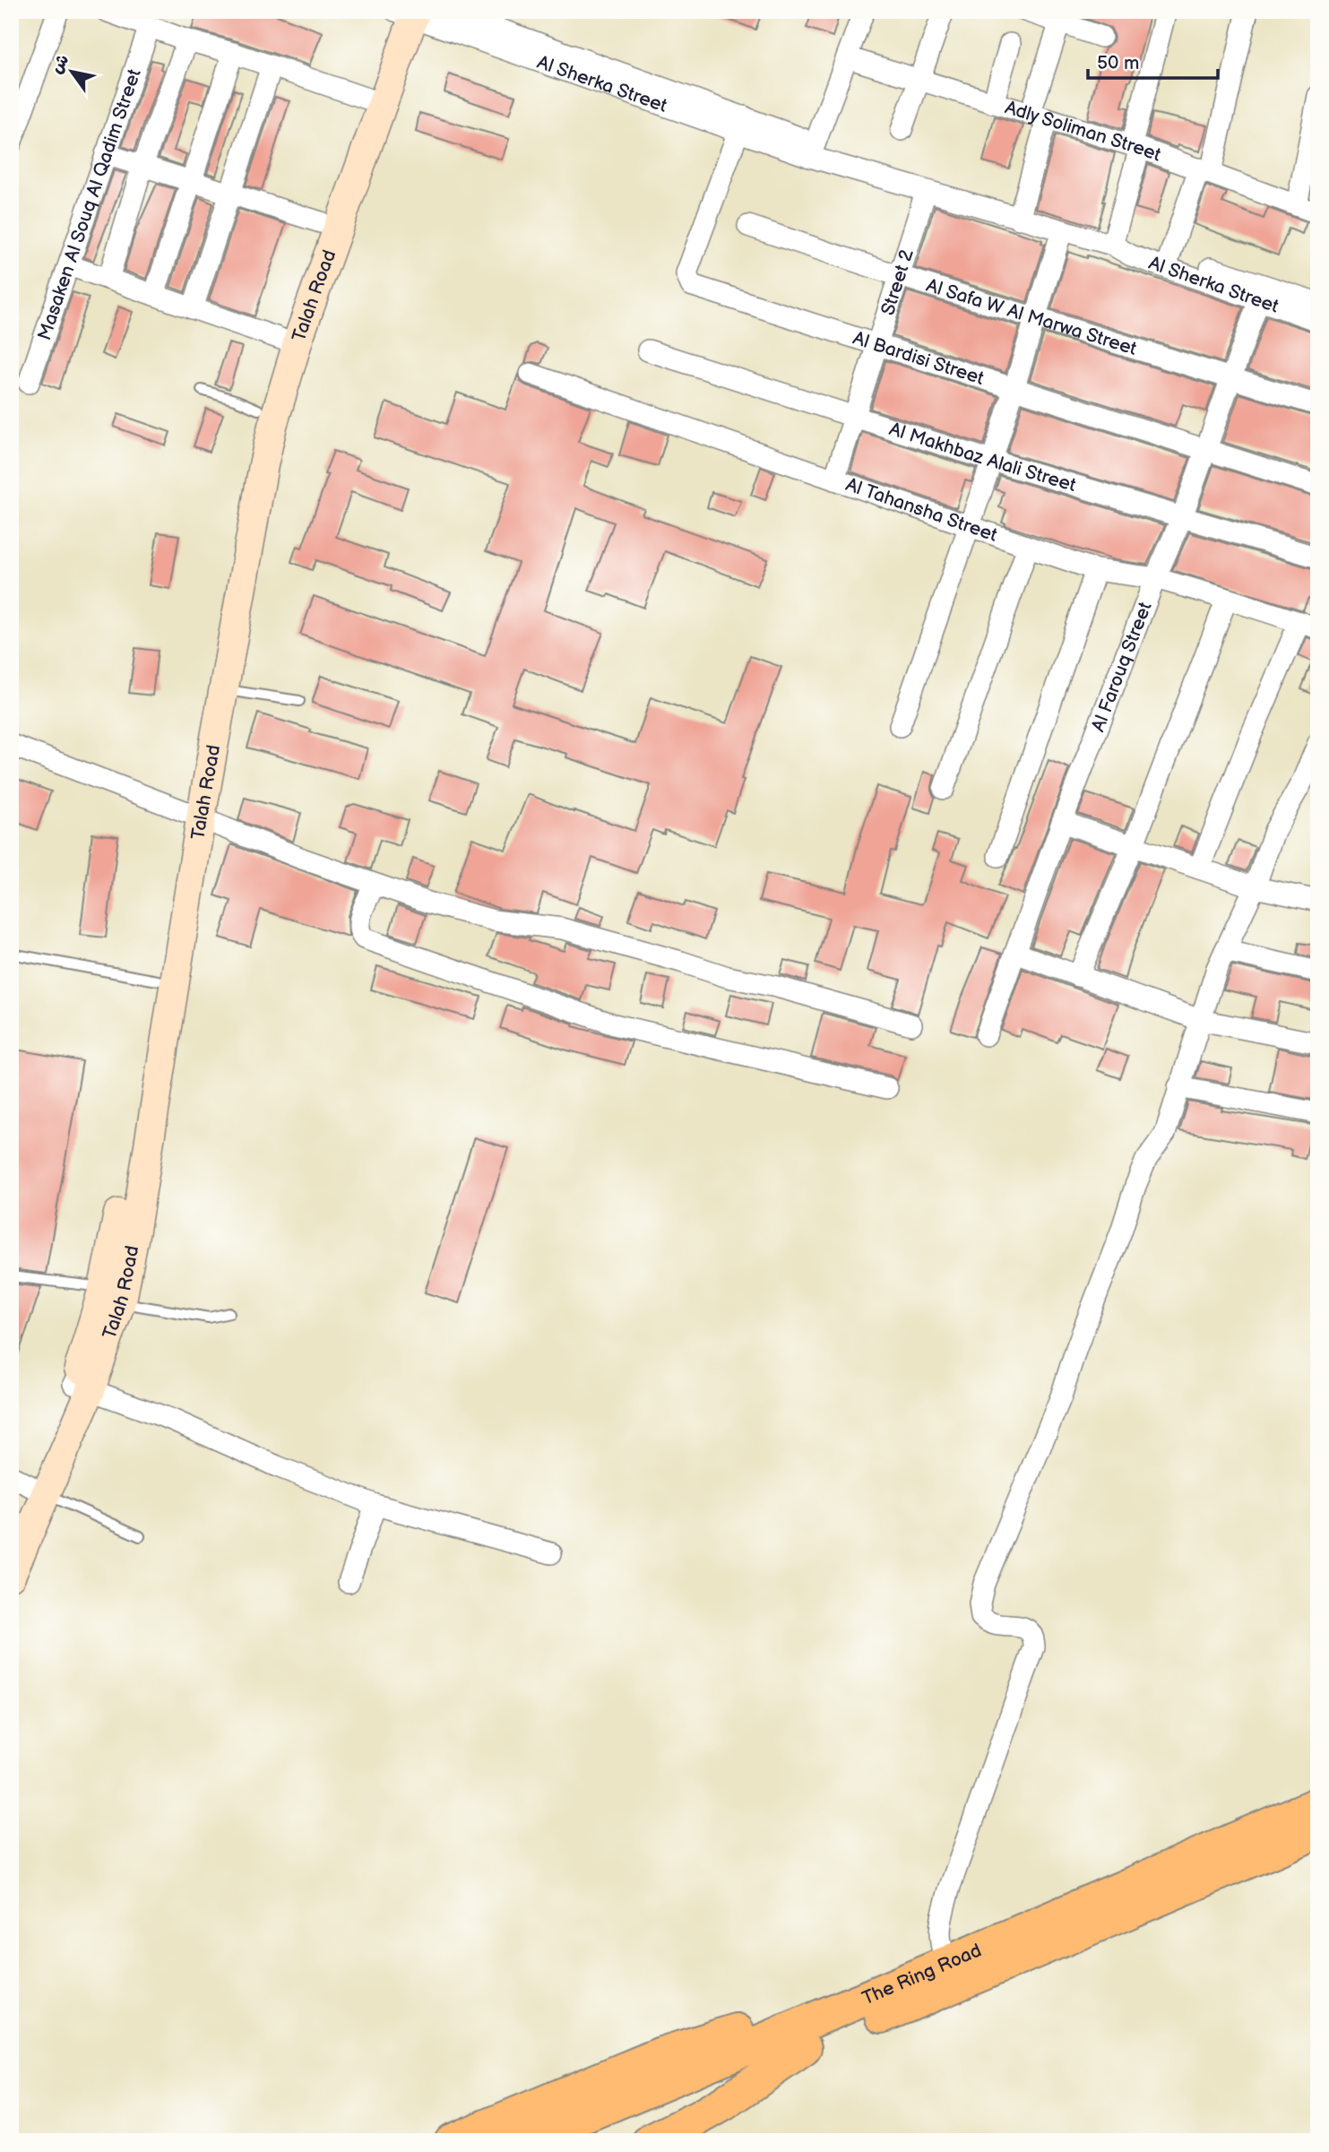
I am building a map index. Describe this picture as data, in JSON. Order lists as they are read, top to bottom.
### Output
{
  "streets": {
    "highway": ["The Ring Road"],
    "main road": ["Talah Road"],
    "street": [
      "Al Sherka Street",
      "Adly Soliman Street",
      "Masaken Al Souq Al Qadim Street",
      "Street 2",
      "Al Safa W Al Marwa Street",
      "Al Bardisi Street",
      "Al Makhbaz Alali Street",
      "Al Tahansha Street",
      "Al Farouq Street"
    ]
  },
  "crossings": [
    ["Al Sherka Street", "Street 2"],
    ["Al Sherka Street", "Talah Road"],
    ["Al Sherka Street", "Al Bardisi Street"],
    ["Al Sherka Street", "Al Farouq Street"],
    ["Street 2", "Al Safa W Al Marwa Street"],
    ["Street 2", "Al Bardisi Street"],
    ["Street 2", "Al Makhbaz Alali Street"],
    ["Street 2", "Al Tahansha Street"],
    ["Al Safa W Al Marwa Street", "Al Farouq Street"],
    ["Al Bardisi Street", "Al Farouq Street"],
    ["Al Makhbaz Alali Street", "Al Farouq Street"],
    ["Al Tahansha Street", "Al Farouq Street"]
  ],
  "scale_bar": "50 m",
  "north": "top left"
}
